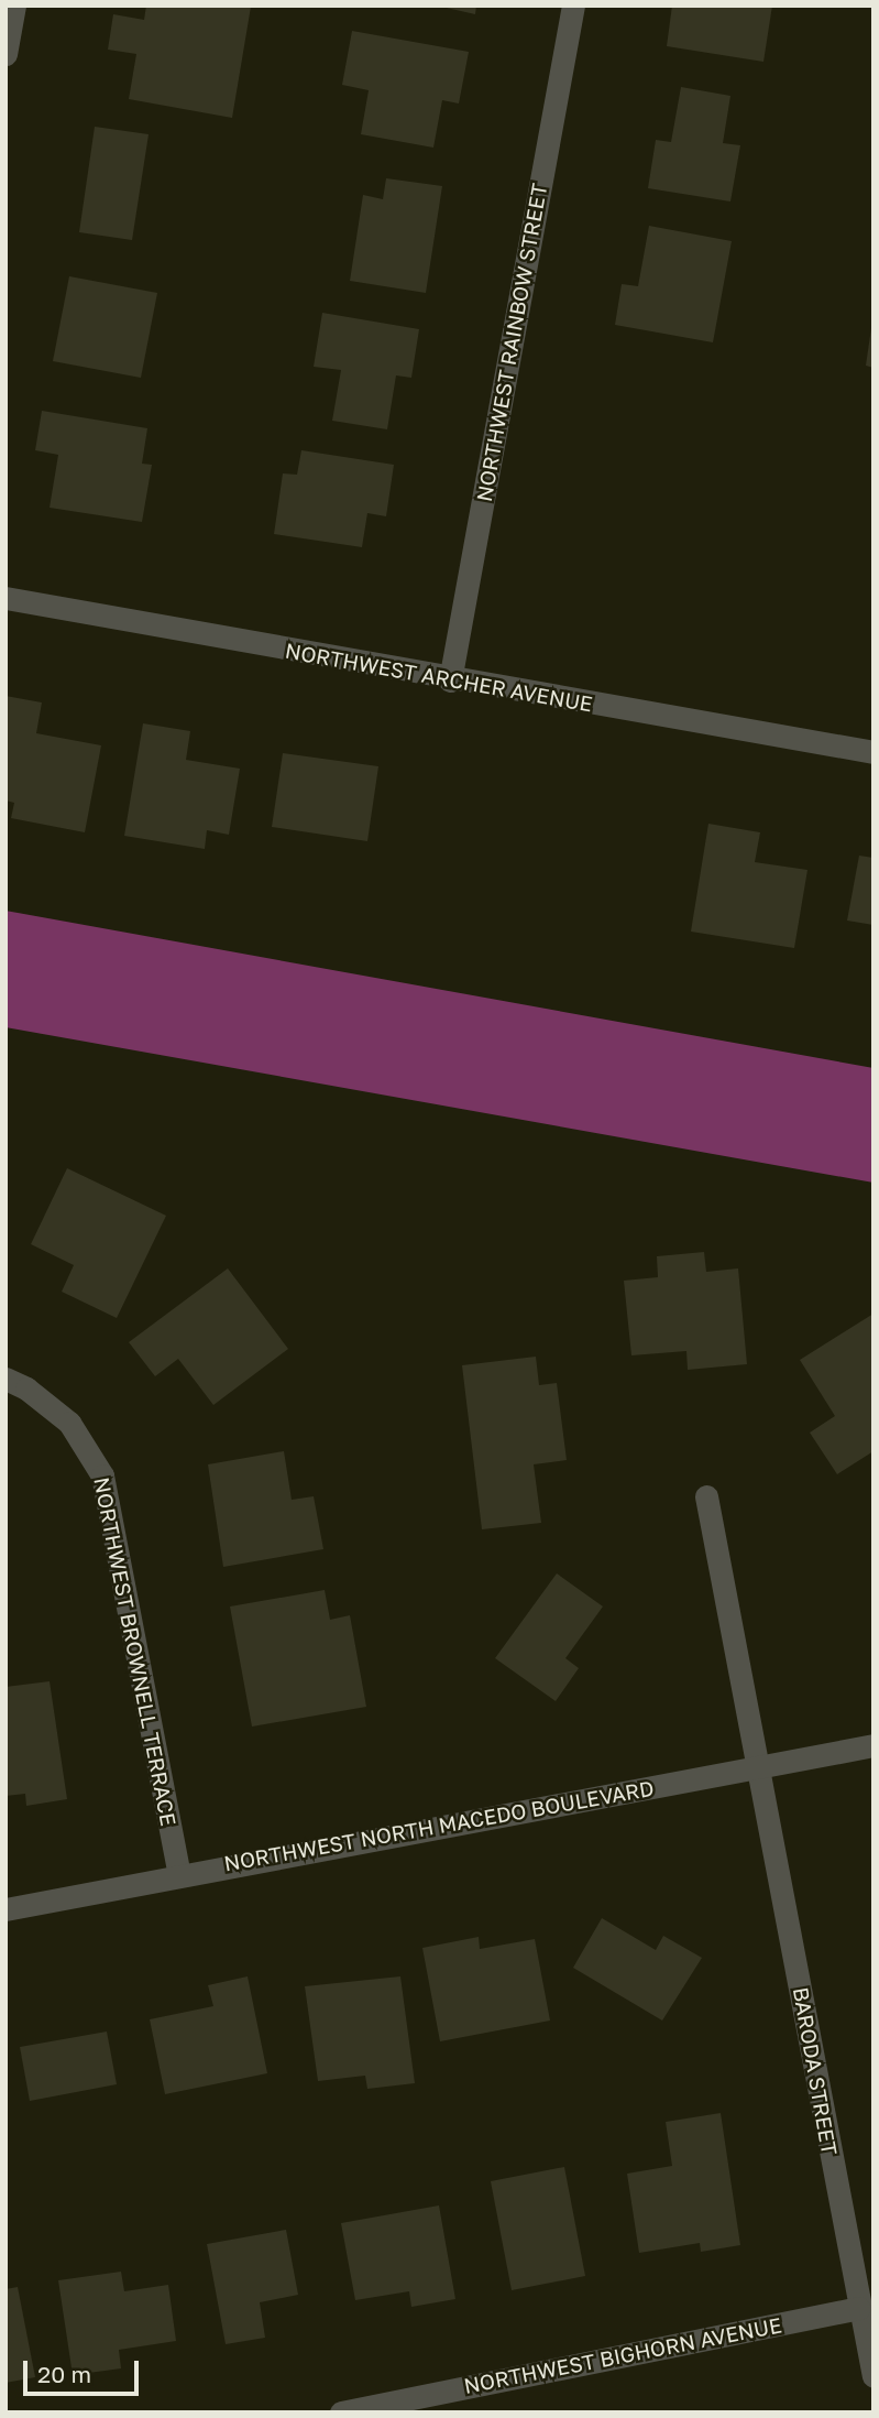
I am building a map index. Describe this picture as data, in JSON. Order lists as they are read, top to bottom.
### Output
{
  "streets": {
    "street": [
      "NORTHWEST RAINBOW STREET",
      "NORTHWEST ARCHER AVENUE",
      "NORTHWEST BROWNELL TERRACE",
      "NORTHWEST NORTH MACEDO BOULEVARD",
      "BARODA STREET",
      "NORTHWEST BIGHORN AVENUE"
    ]
  },
  "crossings": [
    ["NORTHWEST RAINBOW STREET", "NORTHWEST ARCHER AVENUE"],
    ["NORTHWEST BROWNELL TERRACE", "NORTHWEST NORTH MACEDO BOULEVARD"],
    ["NORTHWEST NORTH MACEDO BOULEVARD", "BARODA STREET"],
    ["BARODA STREET", "NORTHWEST BIGHORN AVENUE"]
  ],
  "scale_bar": "20 m"
}
